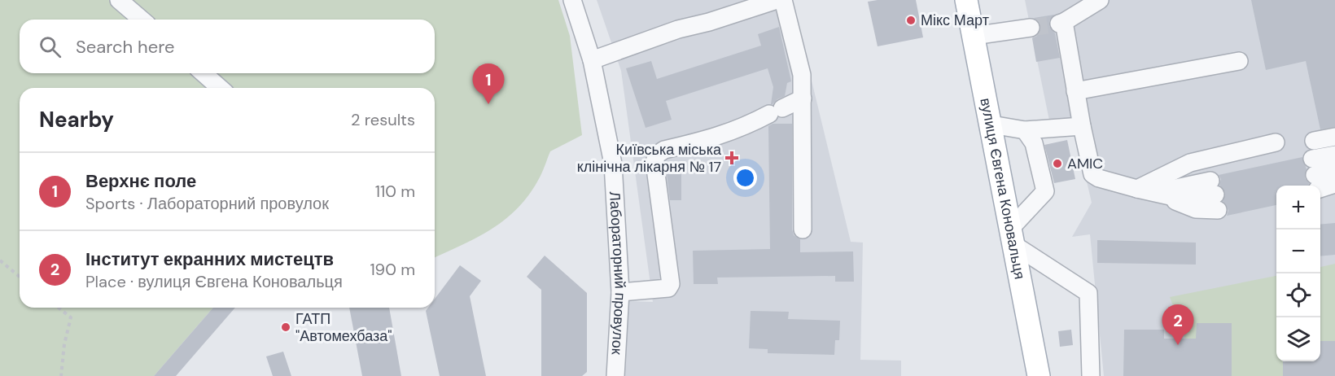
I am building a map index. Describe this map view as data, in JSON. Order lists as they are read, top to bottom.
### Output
{
  "streets": {
    "main road": ["вулиця Євгена Коновальця"],
    "street": ["Лабораторний провулок"]
  },
  "places": {
    "other": ["Мікс Март", "AMIC", "ГАТП \"Автомехбаза\""],
    "health": ["Київська міська клінічна лікарня № 17"]
  },
  "page": {
    "search": "Search here",
    "pins": ["1", "2"],
    "heading": ["Nearby", "2 results"],
    "list": [
      {
        "mark": "1",
        "name": "Верхнє поле",
        "note": "Sports · Лабораторний провулок",
        "value": "110 m"
      },
      {
        "mark": "2",
        "name": "Інститут екранних мистецтв",
        "note": "Place · вулиця Євгена Коновальця",
        "value": "190 m"
      }
    ],
    "map_buttons": ["+", "−"]
  }
}
